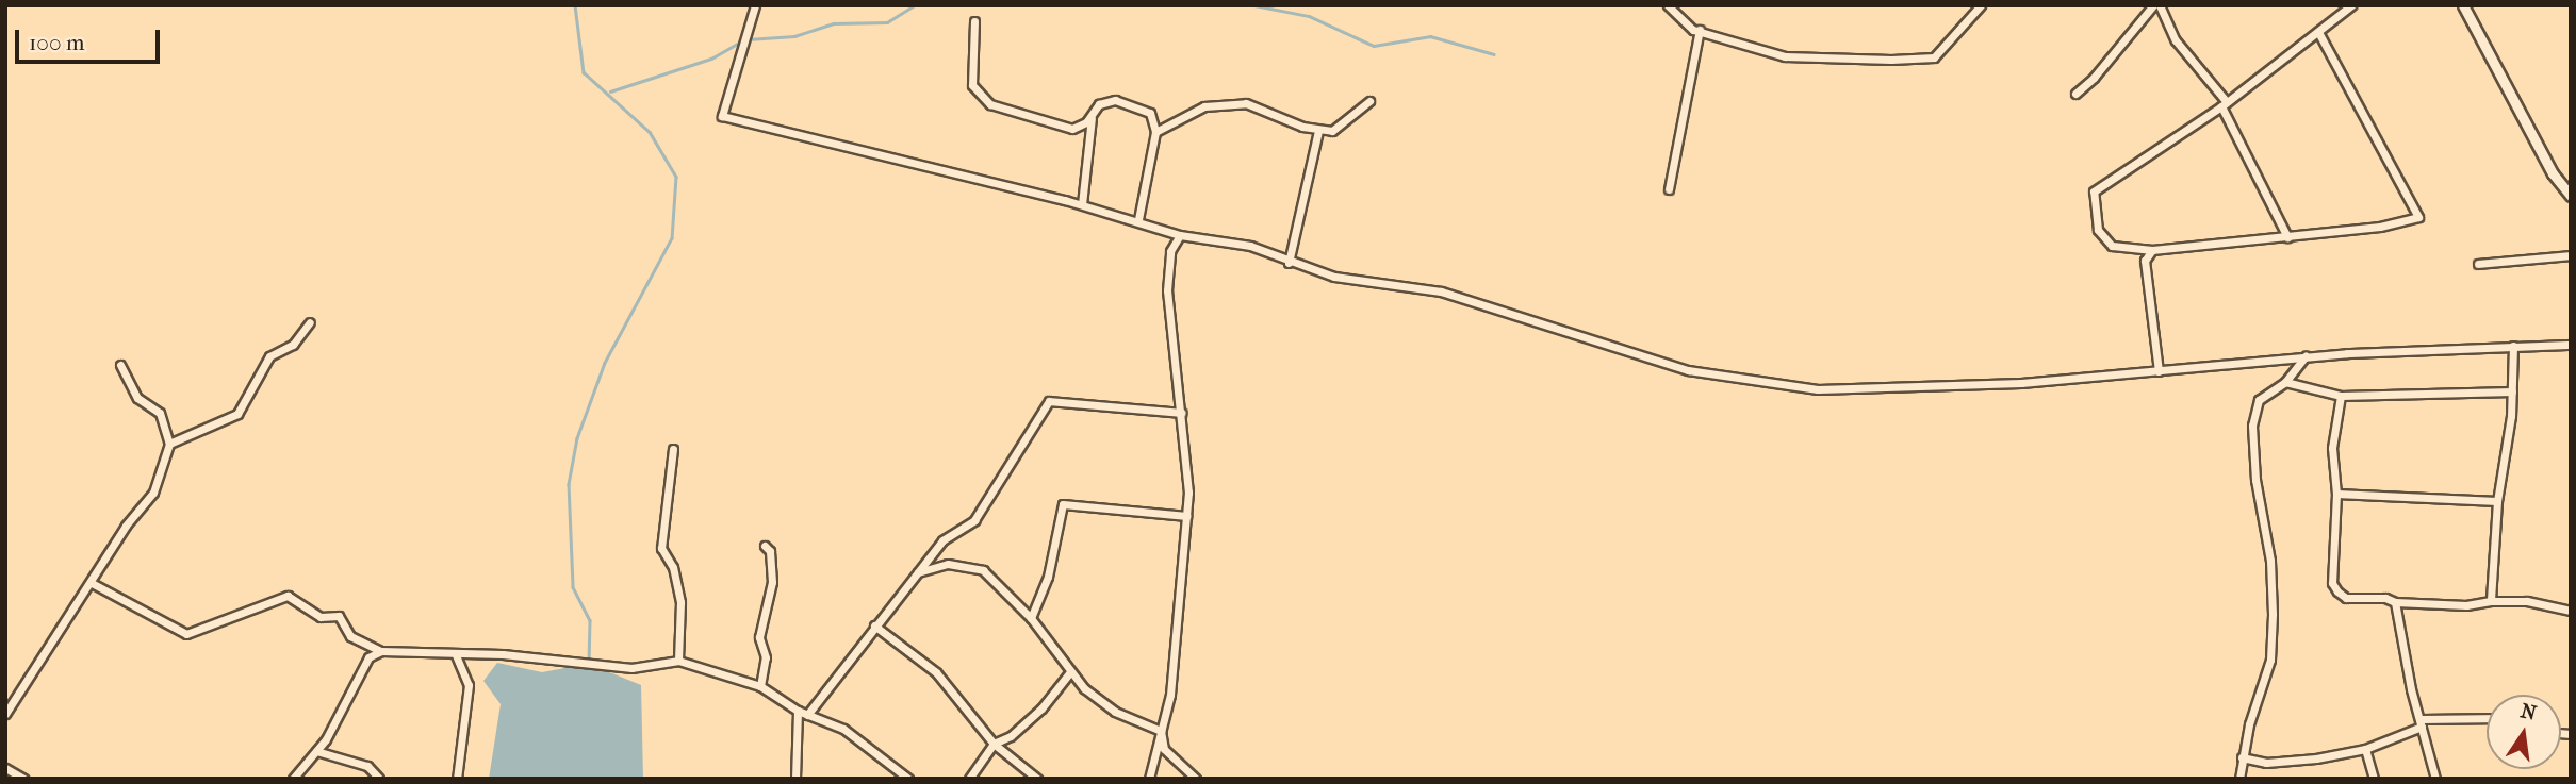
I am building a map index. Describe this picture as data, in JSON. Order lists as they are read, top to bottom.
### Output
{
  "scale_bar": "100 m",
  "north": "top"
}
